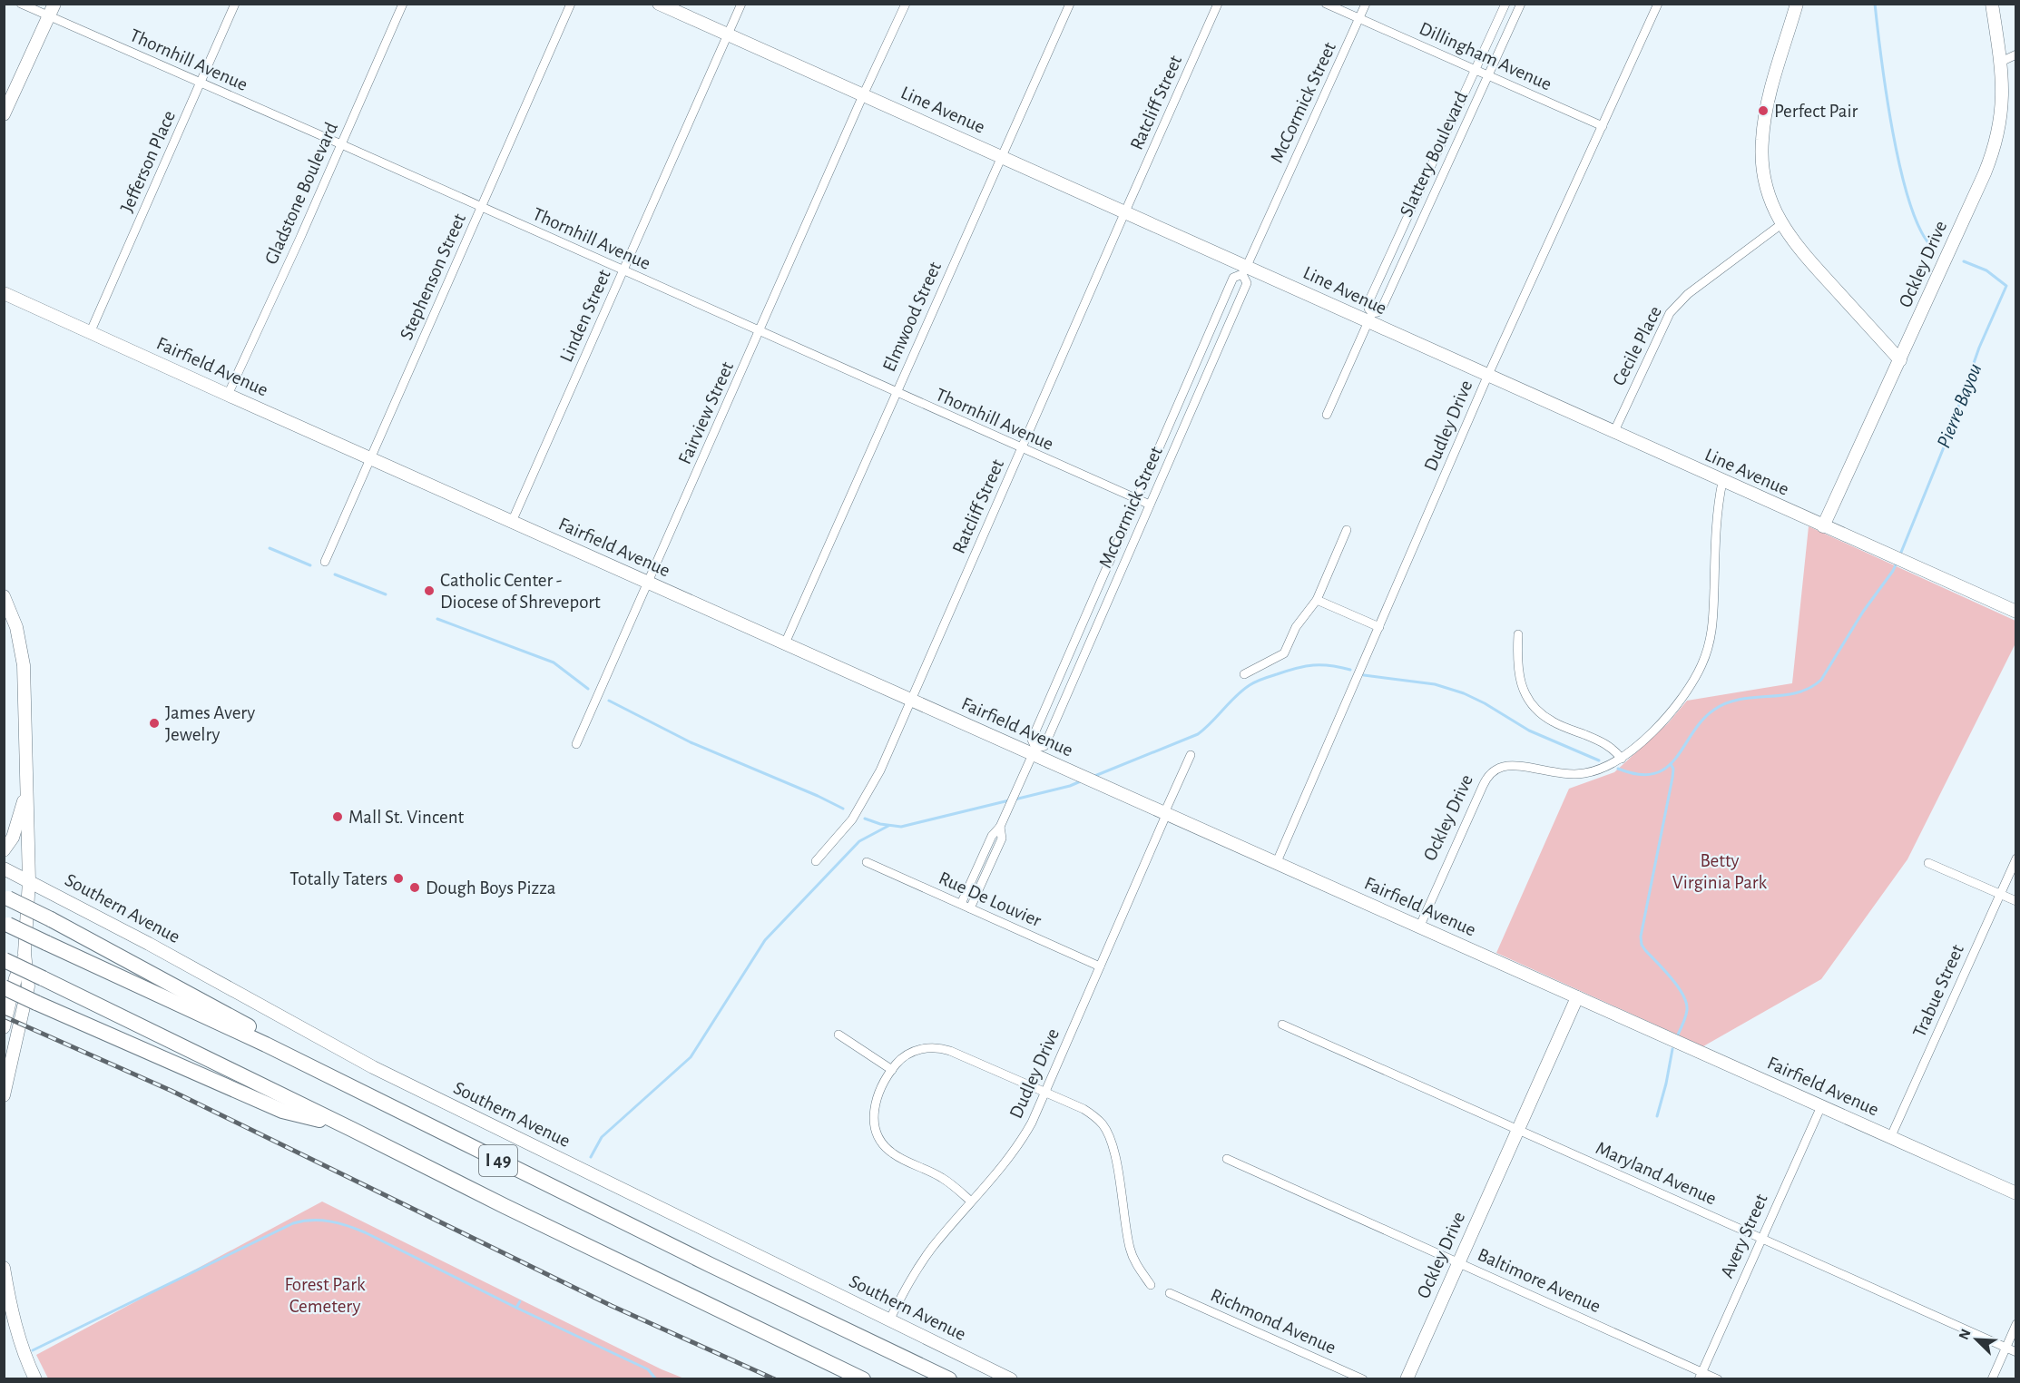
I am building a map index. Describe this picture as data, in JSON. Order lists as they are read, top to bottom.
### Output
{
  "streets": {
    "highway": ["I 49"],
    "street": [
      "Dillingham Avenue",
      "Thornhill Avenue",
      "Ratcliff Street",
      "McCormick Street",
      "Line Avenue",
      "Slattery Boulevard",
      "Jefferson Place",
      "Gladstone Boulevard",
      "Ockley Drive",
      "Stephenson Street",
      "Linden Street",
      "Elmwood Street",
      "Cecile Place",
      "Fairfield Avenue",
      "Fairview Street",
      "Dudley Drive",
      "Rue De Louvier",
      "Southern Avenue",
      "Trabue Street",
      "Maryland Avenue",
      "Avery Street",
      "Baltimore Avenue",
      "Richmond Avenue"
    ]
  },
  "crossings": [
    ["Dillingham Avenue", "McCormick Street"],
    ["Dillingham Avenue", "Slattery Boulevard"],
    ["Dillingham Avenue", "Dudley Drive"],
    ["Thornhill Avenue", "Ratcliff Street"],
    ["Thornhill Avenue", "McCormick Street"],
    ["Thornhill Avenue", "Jefferson Place"],
    ["Thornhill Avenue", "Gladstone Boulevard"],
    ["Thornhill Avenue", "Stephenson Street"],
    ["Thornhill Avenue", "Linden Street"],
    ["Thornhill Avenue", "Elmwood Street"],
    ["Thornhill Avenue", "Fairview Street"],
    ["Ratcliff Street", "Line Avenue"],
    ["Ratcliff Street", "Fairfield Avenue"],
    ["McCormick Street", "Line Avenue"],
    ["McCormick Street", "Fairfield Avenue"],
    ["Line Avenue", "Slattery Boulevard"],
    ["Line Avenue", "Ockley Drive"],
    ["Line Avenue", "Linden Street"],
    ["Line Avenue", "Elmwood Street"],
    ["Line Avenue", "Cecile Place"],
    ["Line Avenue", "Fairview Street"],
    ["Line Avenue", "Dudley Drive"],
    ["Jefferson Place", "Fairfield Avenue"],
    ["Gladstone Boulevard", "Fairfield Avenue"],
    ["Ockley Drive", "Fairfield Avenue"],
    ["Ockley Drive", "Maryland Avenue"],
    ["Ockley Drive", "Baltimore Avenue"],
    ["Stephenson Street", "Fairfield Avenue"],
    ["Linden Street", "Fairfield Avenue"],
    ["Elmwood Street", "Fairfield Avenue"],
    ["Fairfield Avenue", "Fairview Street"],
    ["Fairfield Avenue", "Dudley Drive"],
    ["Fairfield Avenue", "Trabue Street"],
    ["Fairfield Avenue", "Avery Street"],
    ["Dudley Drive", "Rue De Louvier"],
    ["Dudley Drive", "Southern Avenue"],
    ["Maryland Avenue", "Avery Street"],
    ["Avery Street", "Baltimore Avenue"]
  ],
  "water": ["Pierre Bayou"],
  "parks": ["Betty Virginia Park", "Forest Park Cemetery"],
  "places": [
    "Perfect Pair",
    "Catholic Center - Diocese of Shreveport",
    "James Avery Jewelry",
    "Mall St. Vincent",
    "Totally Taters",
    "Dough Boys Pizza"
  ],
  "north": "top left"
}
